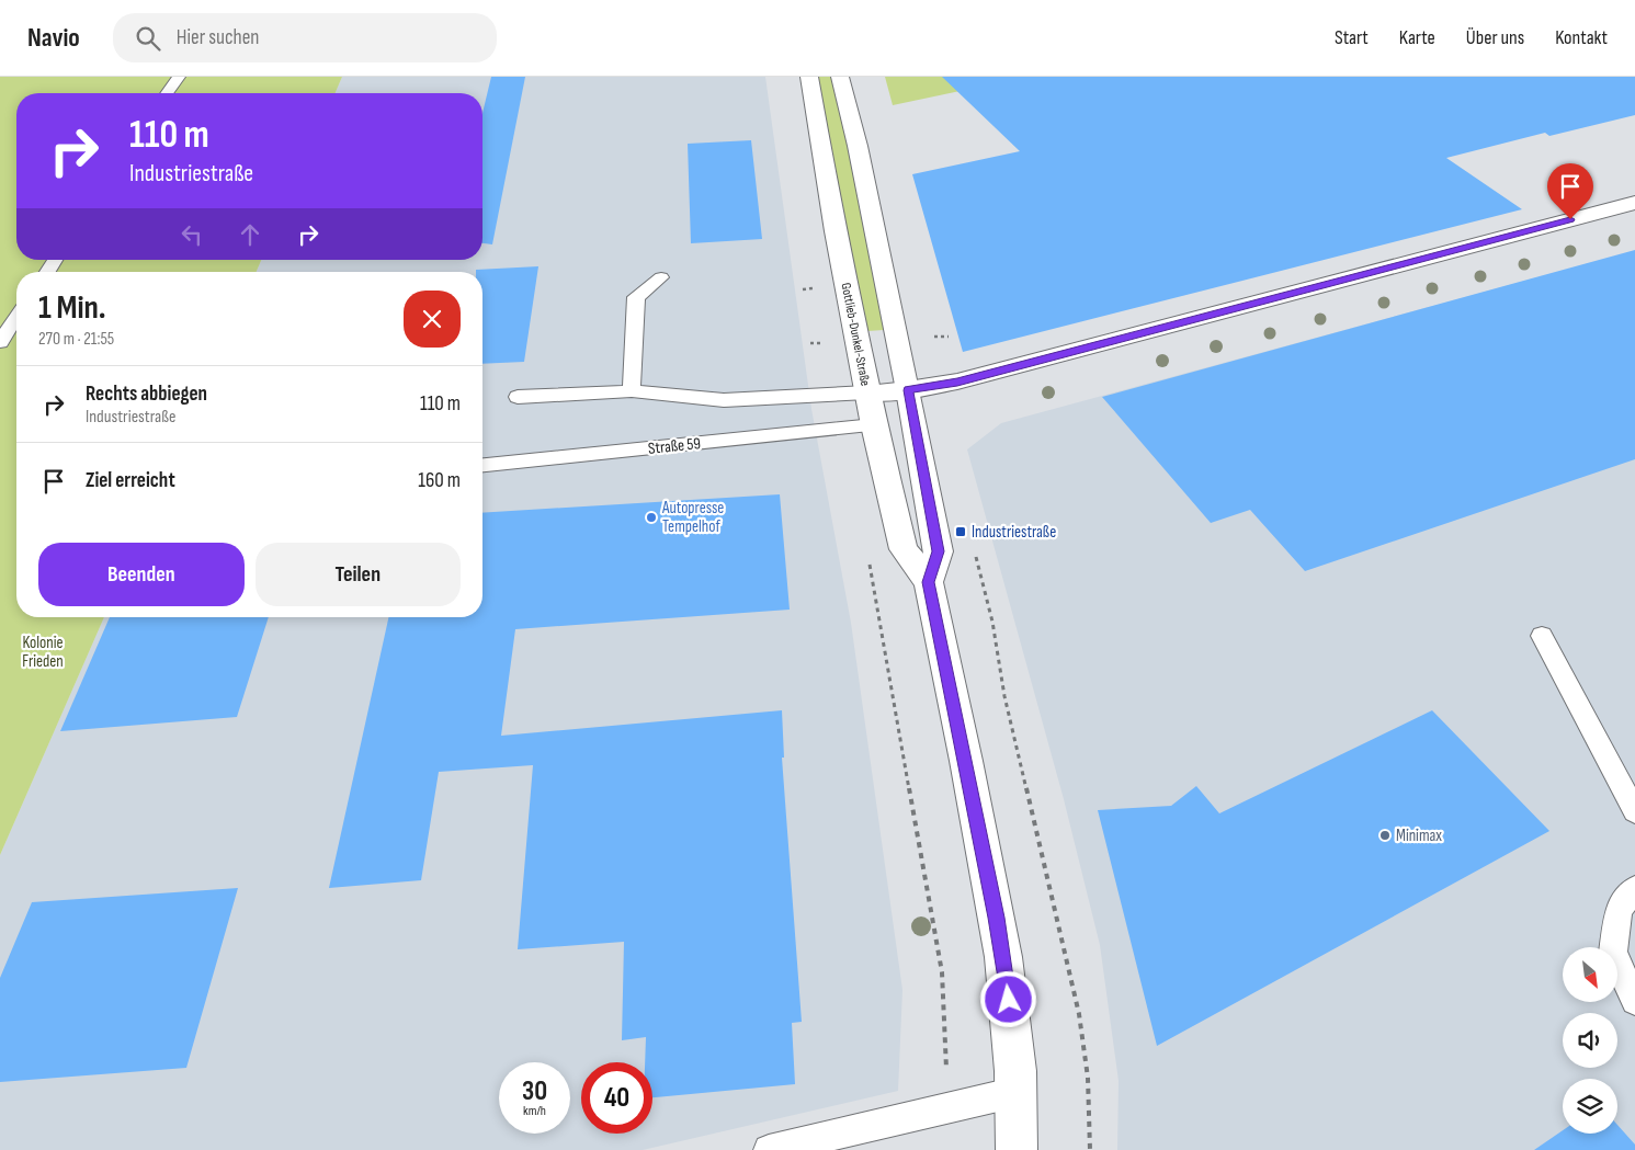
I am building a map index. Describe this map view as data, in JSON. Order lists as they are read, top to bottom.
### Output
{
  "streets": {
    "street": ["Gottlieb-Dunkel-Straße"],
    "lane": ["Straße 59"]
  },
  "crossings": [
    ["Gottlieb-Dunkel-Straße", "Straße 59"]
  ],
  "parks": ["Kolonie Frieden"],
  "places": {
    "other": ["Autopresse Tempelhof", "Minimax"],
    "transit": ["Industriestraße"]
  },
  "north": "bottom right",
  "page": {
    "header": "Navio",
    "search": "Hier suchen",
    "nav": [
      "Start",
      "Karte",
      "Über uns",
      "Kontakt"
    ],
    "turn": ["110 m", "Industriestraße"],
    "heading": ["1 Min.", "270 m · 21:55"],
    "list": [
      {
        "name": "Rechts abbiegen",
        "note": "Industriestraße",
        "value": "110 m"
      },
      {
        "name": "Ziel erreicht",
        "value": "160 m"
      }
    ],
    "buttons": ["Beenden", "Teilen"],
    "speed": "30 km/h",
    "limit": "40"
  }
}
